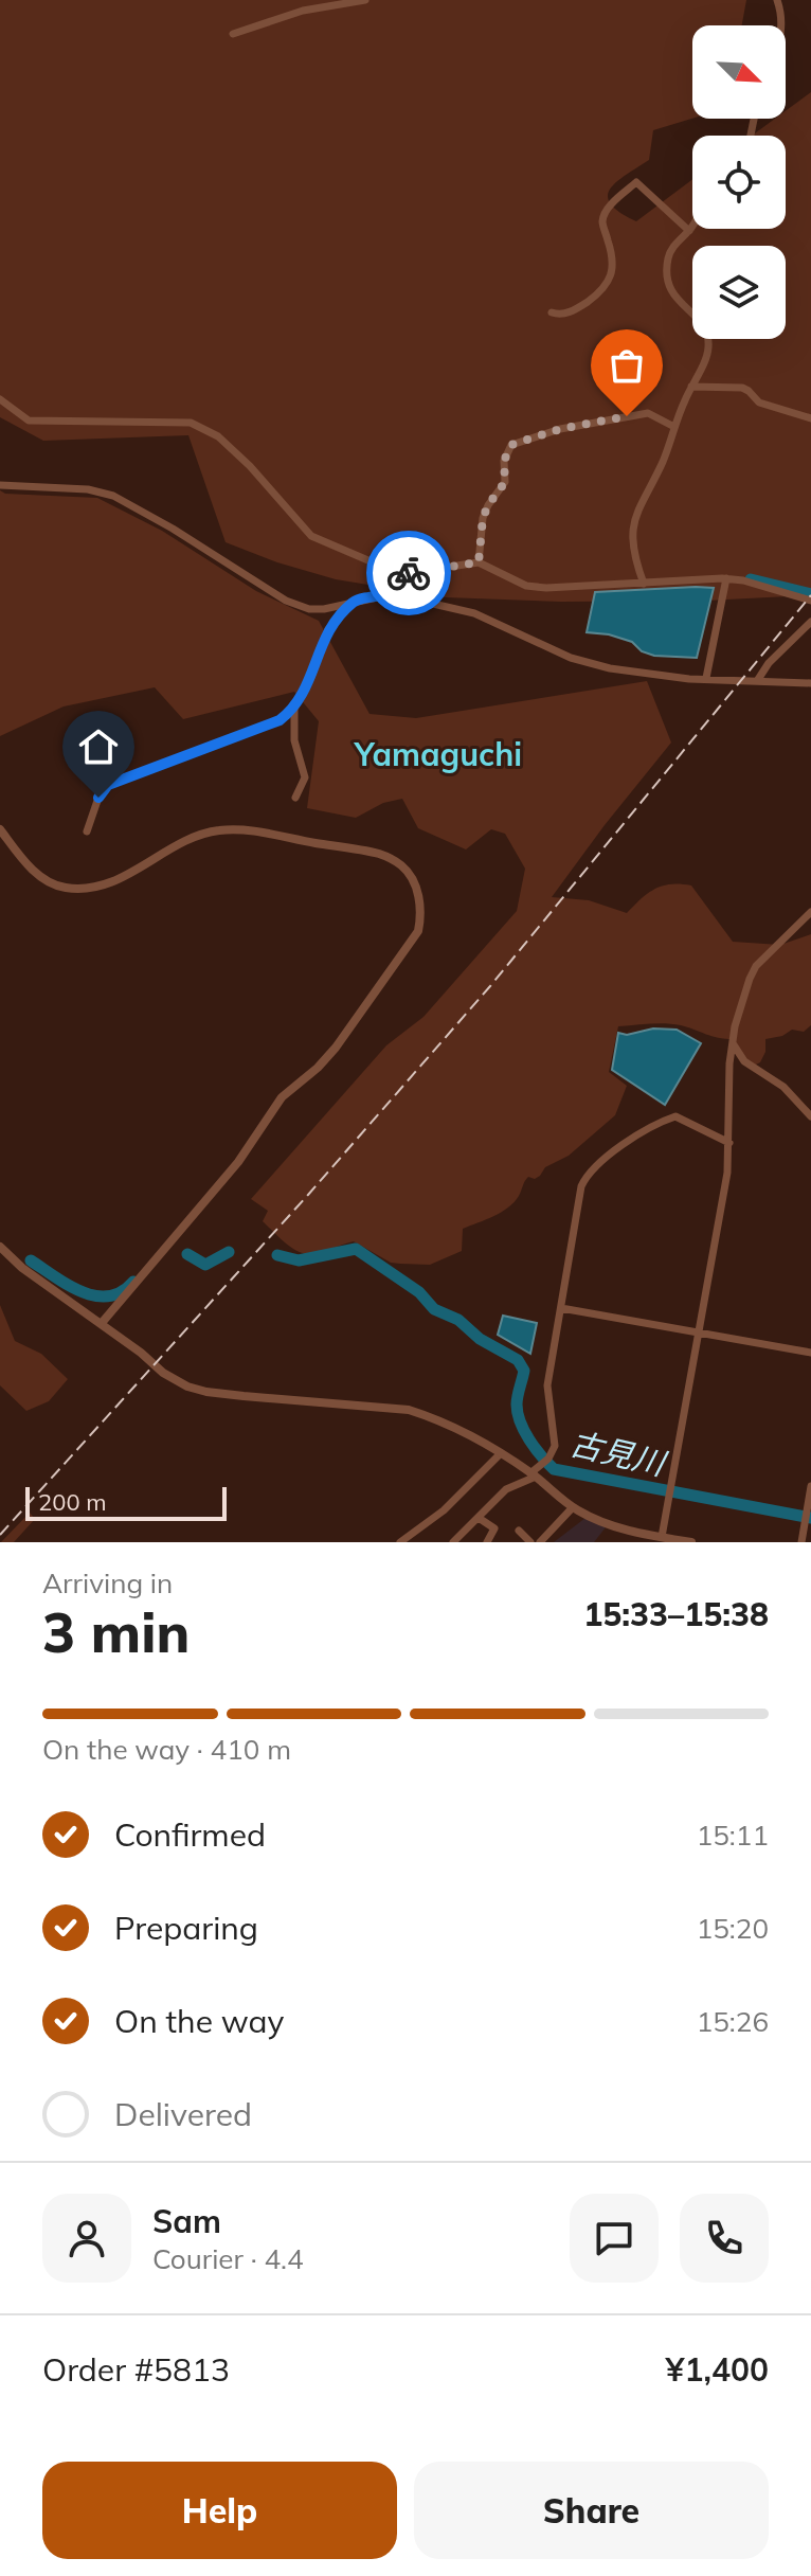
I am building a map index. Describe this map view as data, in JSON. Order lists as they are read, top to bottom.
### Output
{
  "districts": ["Yamaguchi"],
  "water": ["古見川"],
  "scale_bar": "200 m",
  "north": "bottom right",
  "page": {
    "scale": "200 m",
    "heading": ["3 min", "Arriving in", "15:33–15:38"],
    "panel": [
      "Sam",
      "Courier · 4.4",
      "Order #5813",
      "¥1,400"
    ],
    "bar": "On the way · 410 m",
    "list": [
      ["Confirmed", "15:11"],
      ["Preparing", "15:20"],
      ["On the way", "15:26"],
      "Delivered"
    ],
    "buttons": ["Help", "Share"]
  }
}
